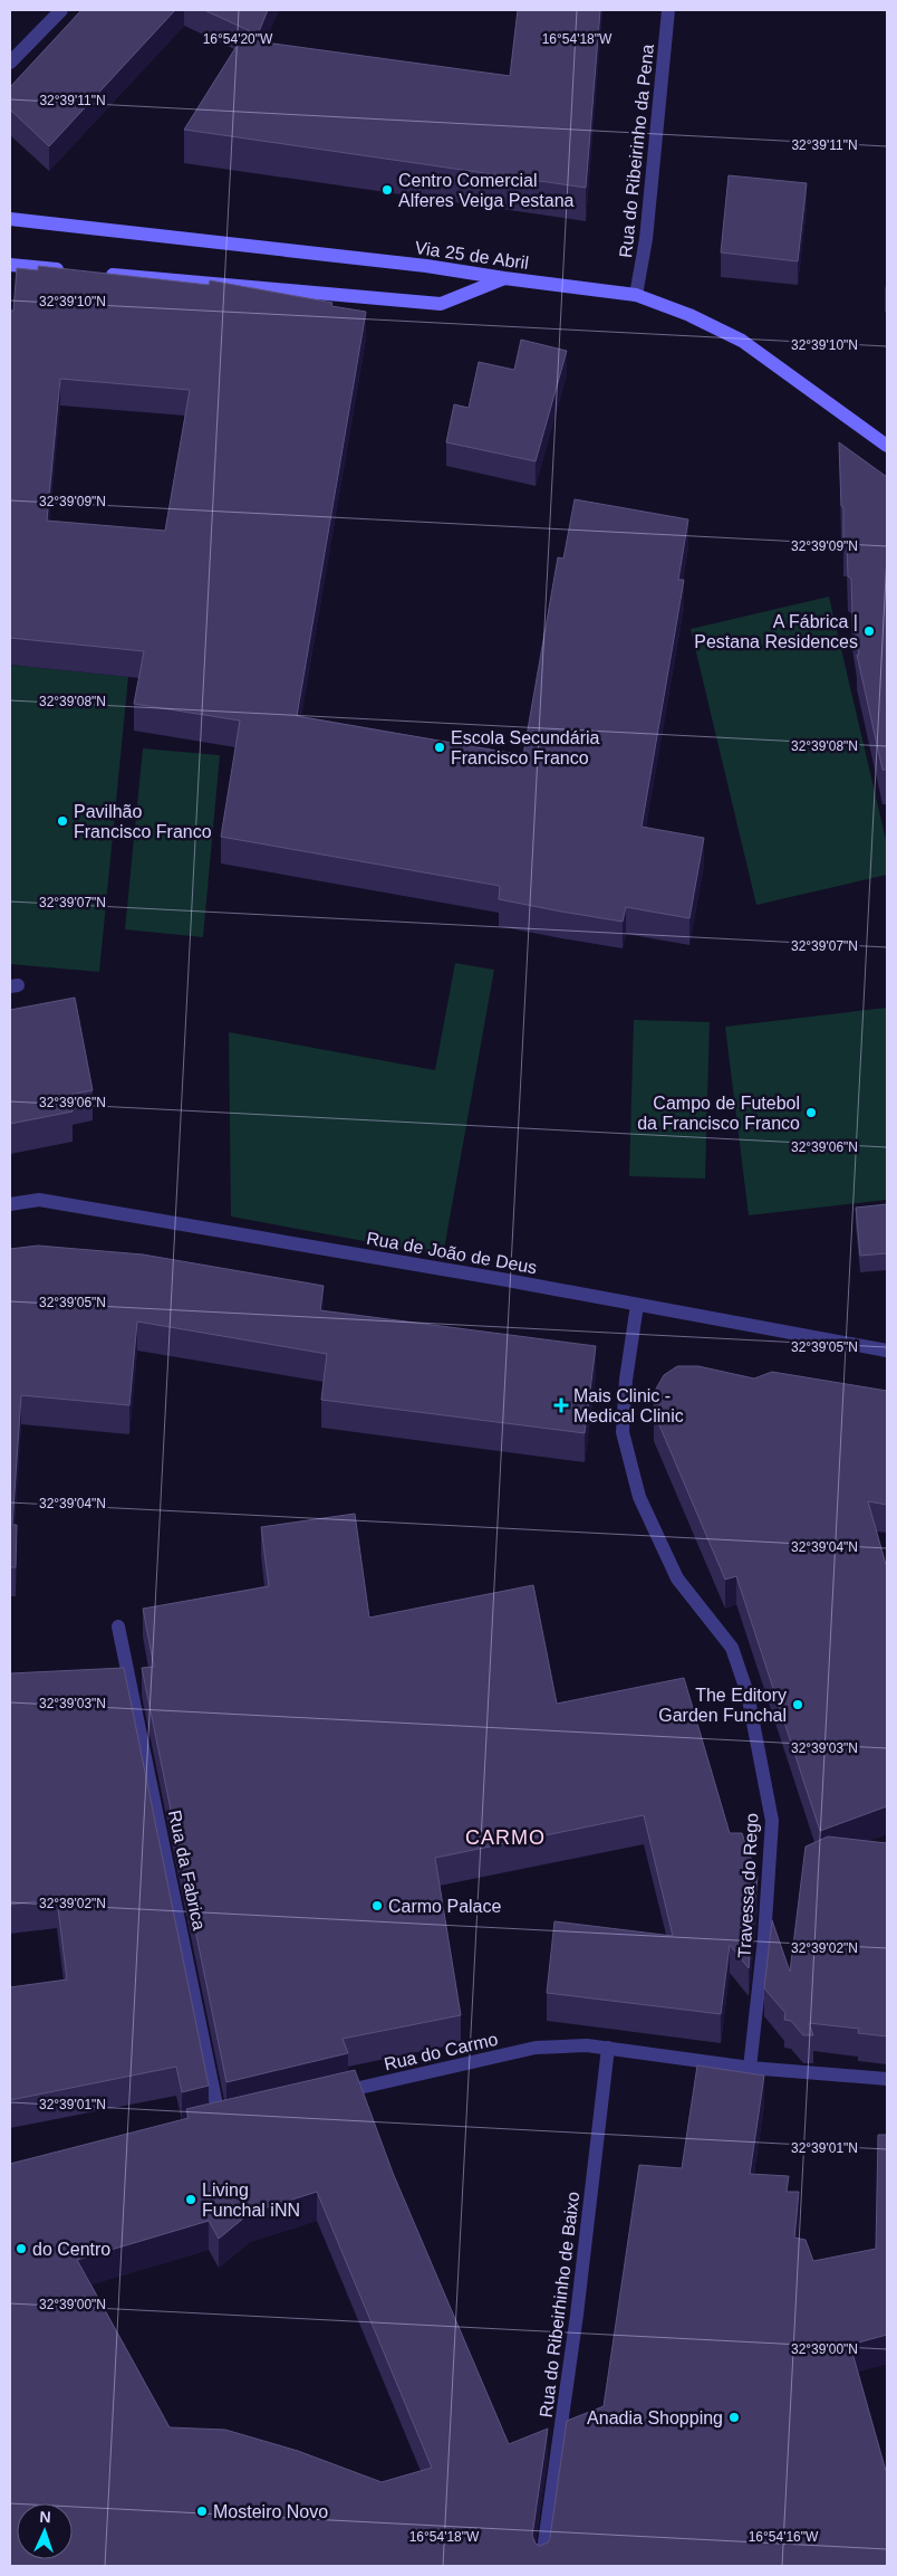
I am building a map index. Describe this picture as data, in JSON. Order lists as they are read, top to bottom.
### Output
{
  "streets": {
    "main road": ["Via 25 de Abril"],
    "street": [
      "Rua do Ribeirinho da Pena",
      "Rua de João de Deus",
      "Rua da Fabrica",
      "Travessa do Rego",
      "Rua do Carmo",
      "Rua do Ribeirhinho de Baixo"
    ]
  },
  "crossings": [
    ["Rua do Ribeirinho da Pena", "Via 25 de Abril"],
    ["Rua de João de Deus", "Travessa do Rego"],
    ["Travessa do Rego", "Rua do Carmo"],
    ["Rua do Carmo", "Rua do Ribeirhinho de Baixo"]
  ],
  "districts": ["CARMO"],
  "places": {
    "other": [
      "Centro Comercial Alferes Veiga Pestana",
      "A Fábrica | Pestana Residences",
      "Escola Secundária Francisco Franco",
      "Pavilhão Francisco Franco",
      "Campo de Futebol da Francisco Franco",
      "The Editory Garden Funchal",
      "Carmo Palace",
      "Living Funchal iNN",
      "do Centro",
      "Anadia Shopping",
      "Mosteiro Novo"
    ],
    "health": ["Mais Clinic - Medical Clinic"]
  },
  "north": "top",
  "coordinates": [
    "16°54'20\"W",
    "16°54'18\"W",
    "32°39'11\"N",
    "32°39'10\"N",
    "32°39'09\"N",
    "32°39'08\"N",
    "32°39'07\"N",
    "32°39'06\"N",
    "32°39'05\"N",
    "32°39'04\"N",
    "32°39'03\"N",
    "32°39'02\"N",
    "32°39'01\"N",
    "32°39'00\"N",
    "16°54'16\"W"
  ]
}
